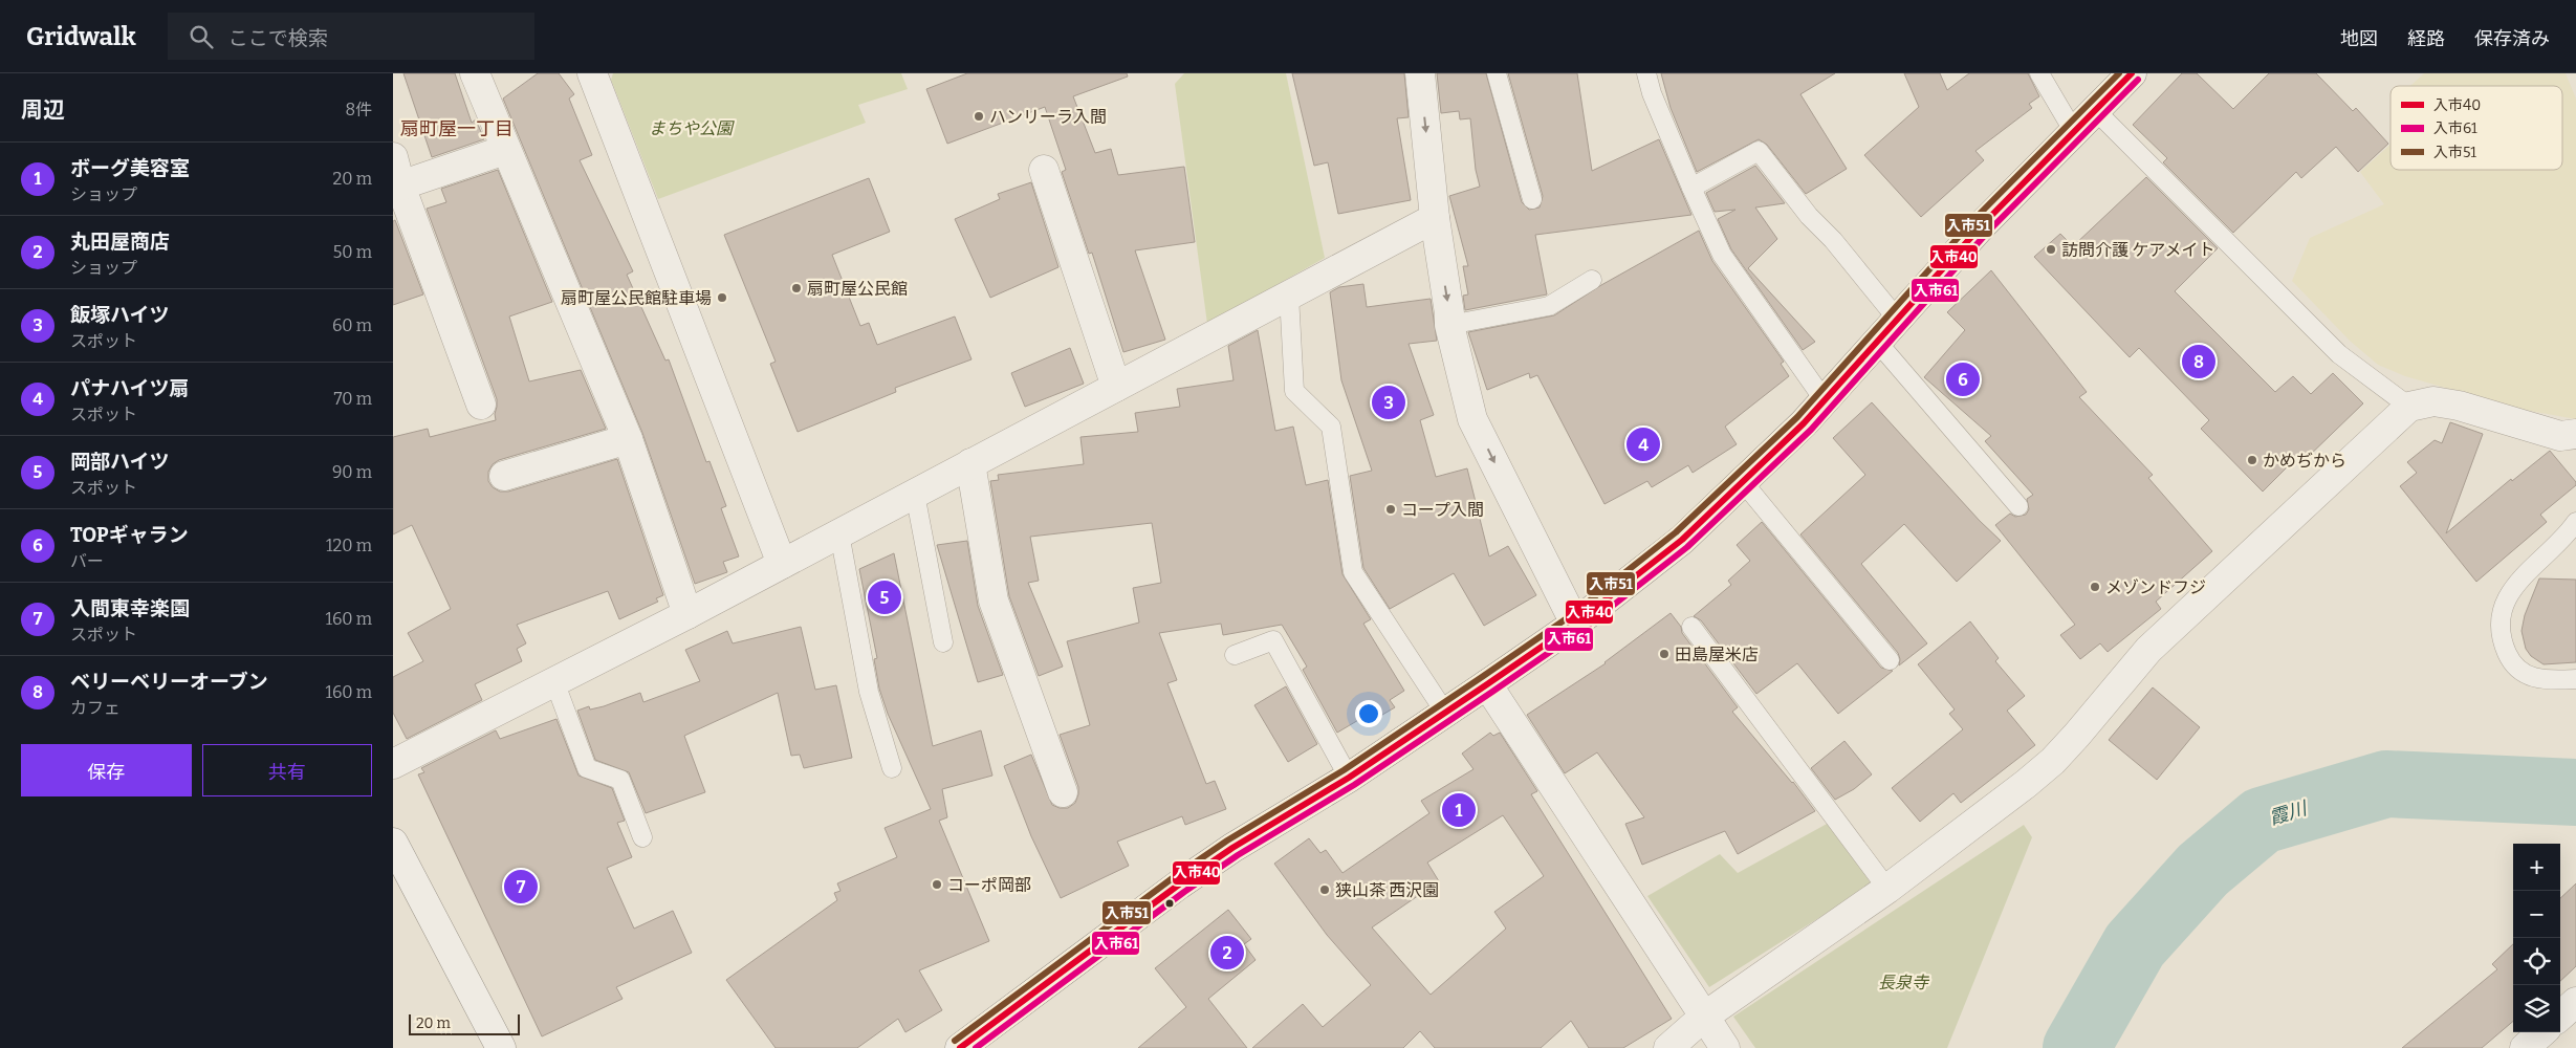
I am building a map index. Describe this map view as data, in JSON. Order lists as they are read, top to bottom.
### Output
{
  "districts": ["扇町屋一丁目"],
  "water": ["霞川"],
  "parks": ["まちや公園", "長泉寺"],
  "places": [
    "ハンリーラ入間",
    "訪問介護 ケアメイト",
    "扇町屋公民館",
    "扇町屋公民館駐車場",
    "かめぢから",
    "コープ入間",
    "メゾンドフジ",
    "田島屋米店",
    "コーポ岡部",
    "狭山茶 西沢園"
  ],
  "lines": ["transit line 入市40", "transit line 入市51", "transit line 入市61"],
  "legend": ["入市40", "入市61", "入市51"],
  "scale_bar": "20 m",
  "page": {
    "header": "Gridwalk",
    "search": "ここで検索",
    "nav": ["地図", "経路", "保存済み"],
    "heading": ["周辺", "8件"],
    "list": [
      {
        "mark": "1",
        "name": "ボーグ美容室",
        "note": "ショップ",
        "value": "20 m"
      },
      {
        "mark": "2",
        "name": "丸田屋商店",
        "note": "ショップ",
        "value": "50 m"
      },
      {
        "mark": "3",
        "name": "飯塚ハイツ",
        "note": "スポット",
        "value": "60 m"
      },
      {
        "mark": "4",
        "name": "パナハイツ扇",
        "note": "スポット",
        "value": "70 m"
      },
      {
        "mark": "5",
        "name": "岡部ハイツ",
        "note": "スポット",
        "value": "90 m"
      },
      {
        "mark": "6",
        "name": "TOPギャラン",
        "note": "バー",
        "value": "120 m"
      },
      {
        "mark": "7",
        "name": "入間東幸楽園",
        "note": "スポット",
        "value": "160 m"
      },
      {
        "mark": "8",
        "name": "ベリーベリーオーブン",
        "note": "カフェ",
        "value": "160 m"
      }
    ],
    "pins": [
      "8",
      "6",
      "3",
      "4",
      "5",
      "1",
      "7",
      "2"
    ],
    "buttons": ["保存", "共有"],
    "map_buttons": ["+", "−"],
    "scale": "20 m"
  }
}
